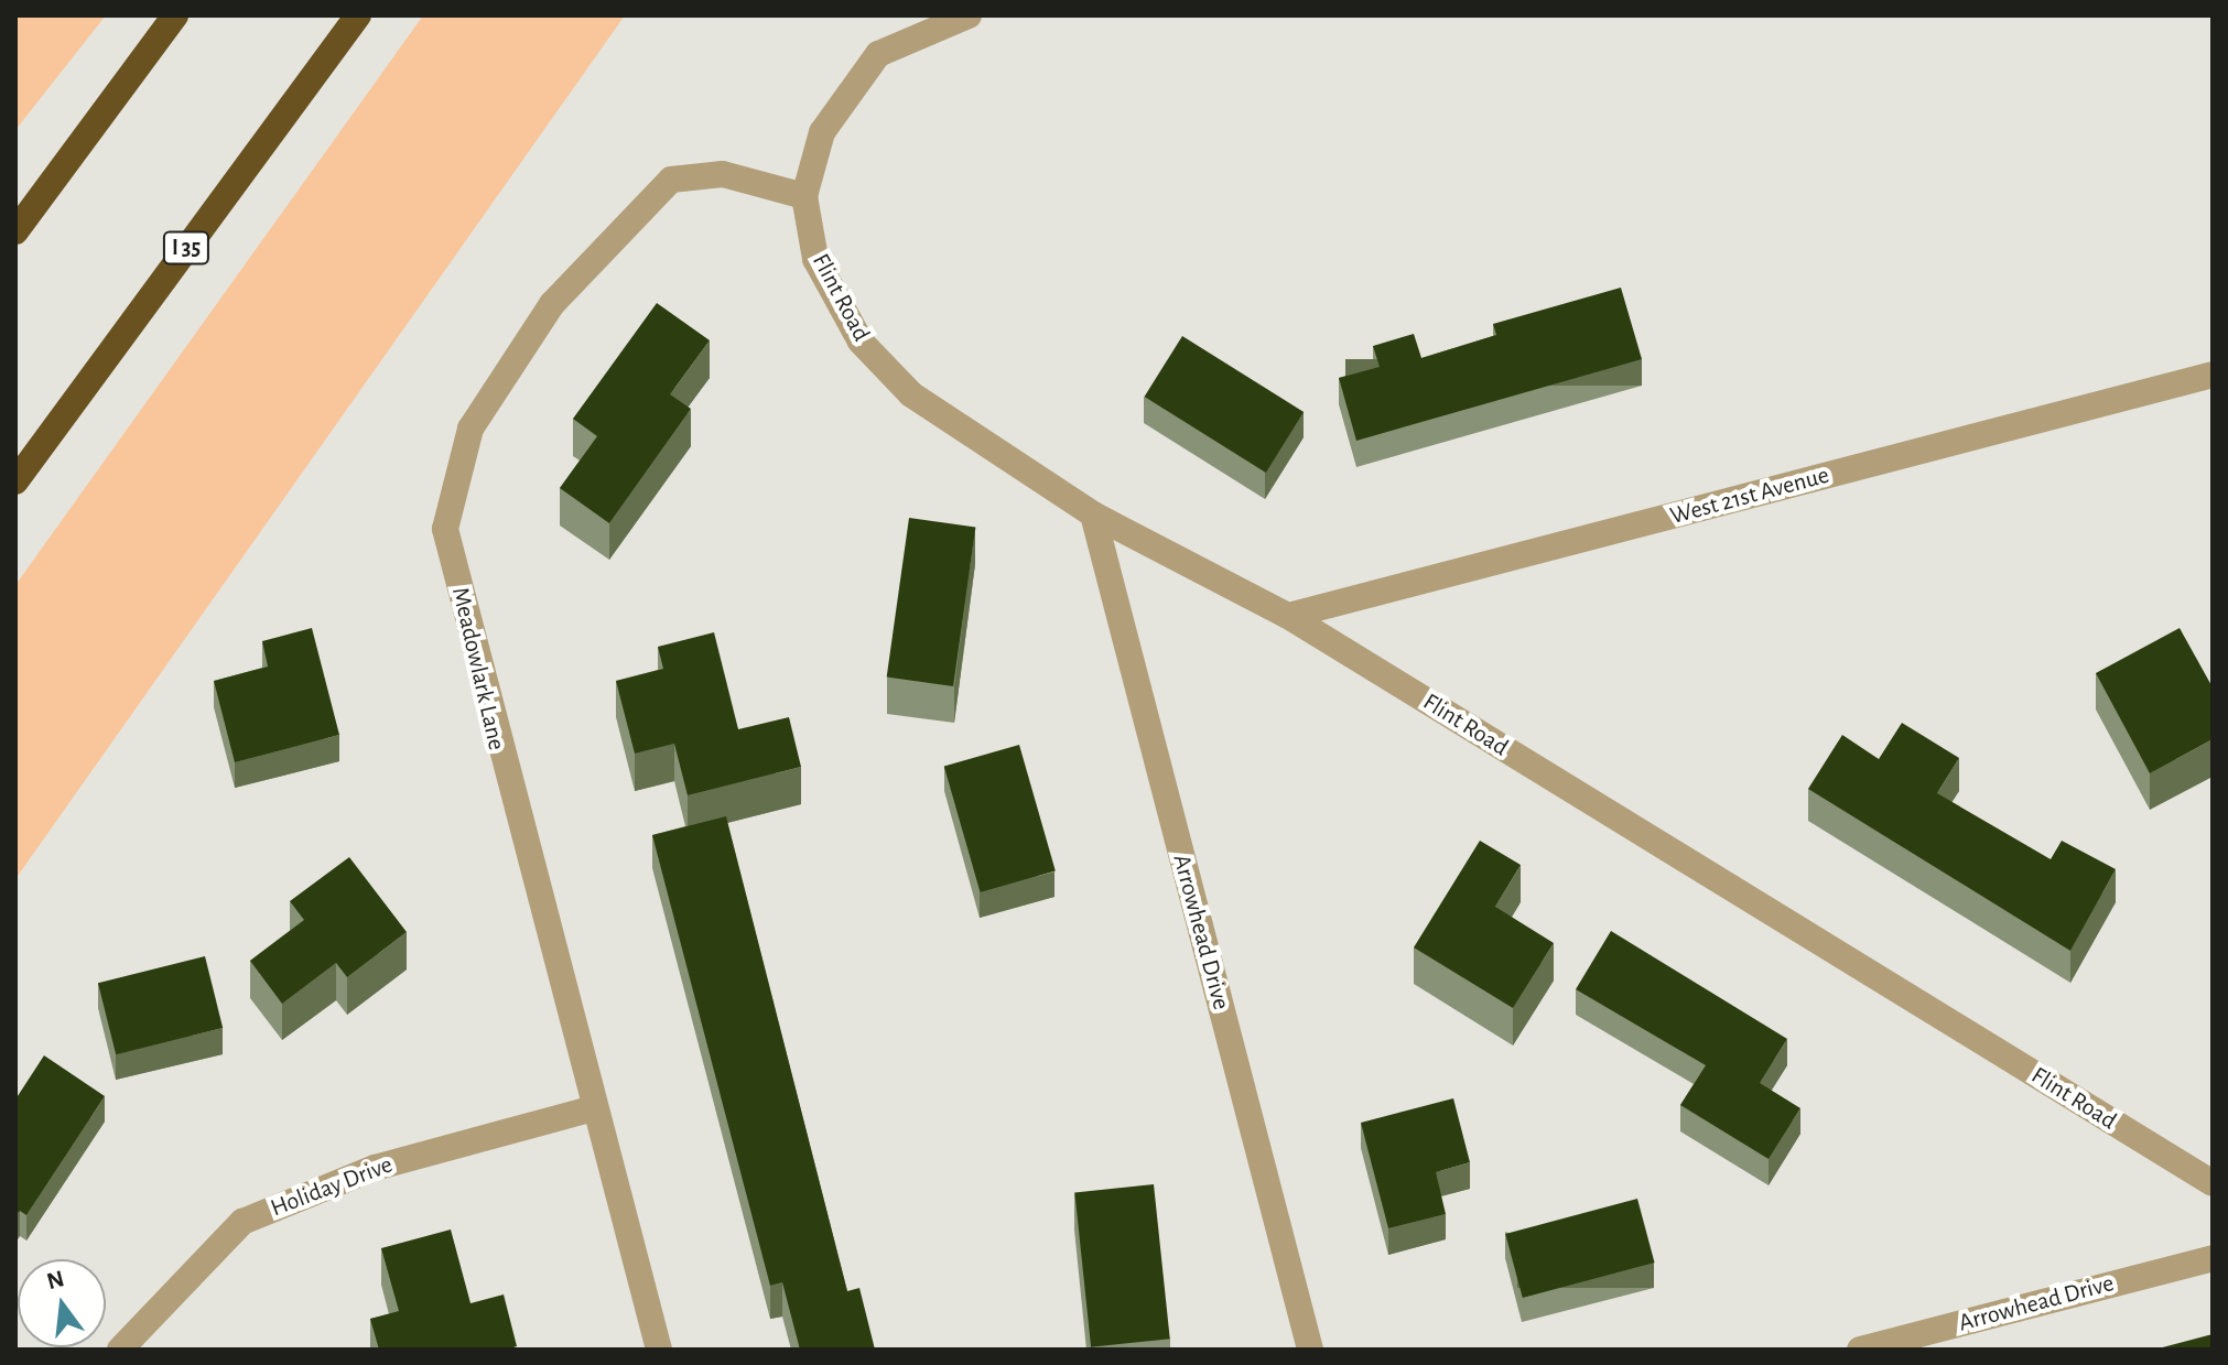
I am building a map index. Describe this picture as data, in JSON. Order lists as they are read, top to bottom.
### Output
{
  "streets": {
    "highway": ["I 35"],
    "street": [
      "Flint Road",
      "West 21st Avenue",
      "Meadowlark Lane",
      "Arrowhead Drive",
      "Holiday Drive"
    ]
  },
  "crossings": [
    ["Flint Road", "West 21st Avenue"],
    ["Flint Road", "Meadowlark Lane"],
    ["Flint Road", "Arrowhead Drive"],
    ["Meadowlark Lane", "Holiday Drive"]
  ],
  "north": "top"
}
